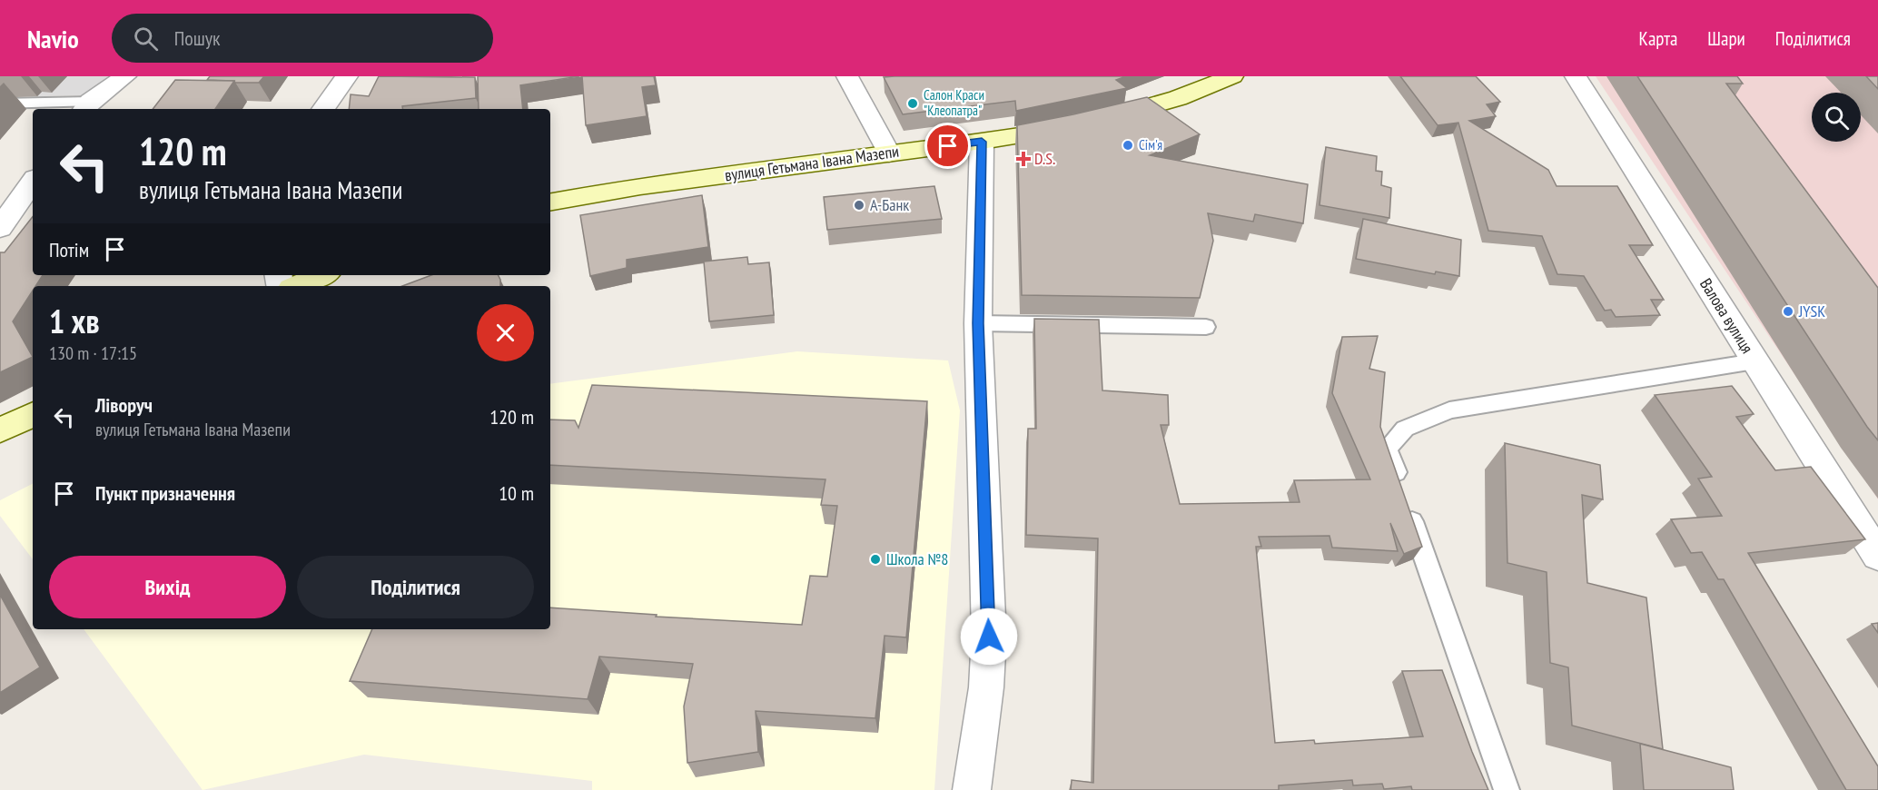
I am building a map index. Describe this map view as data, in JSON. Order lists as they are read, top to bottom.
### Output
{
  "streets": {
    "main road": ["вулиця Гетьмана Івана Мазепи"],
    "street": ["Валова вулиця"]
  },
  "places": {
    "other": [
      "Салон Краси \"Клеопатра\"",
      "Сім'я",
      "А-Банк",
      "JYSK",
      "Школа №8"
    ],
    "health": ["D.S."]
  },
  "page": {
    "header": "Navio",
    "search": "Пошук",
    "nav": ["Карта", "Шари", "Поділитися"],
    "turn": ["120 m", "вулиця Гетьмана Івана Мазепи"],
    "then": "Потім",
    "heading": ["1 хв", "130 m · 17:15"],
    "list": [
      {
        "name": "Ліворуч",
        "note": "вулиця Гетьмана Івана Мазепи",
        "value": "120 m"
      },
      {
        "name": "Пункт призначення",
        "value": "10 m"
      }
    ],
    "buttons": ["Вихід", "Поділитися"]
  }
}
